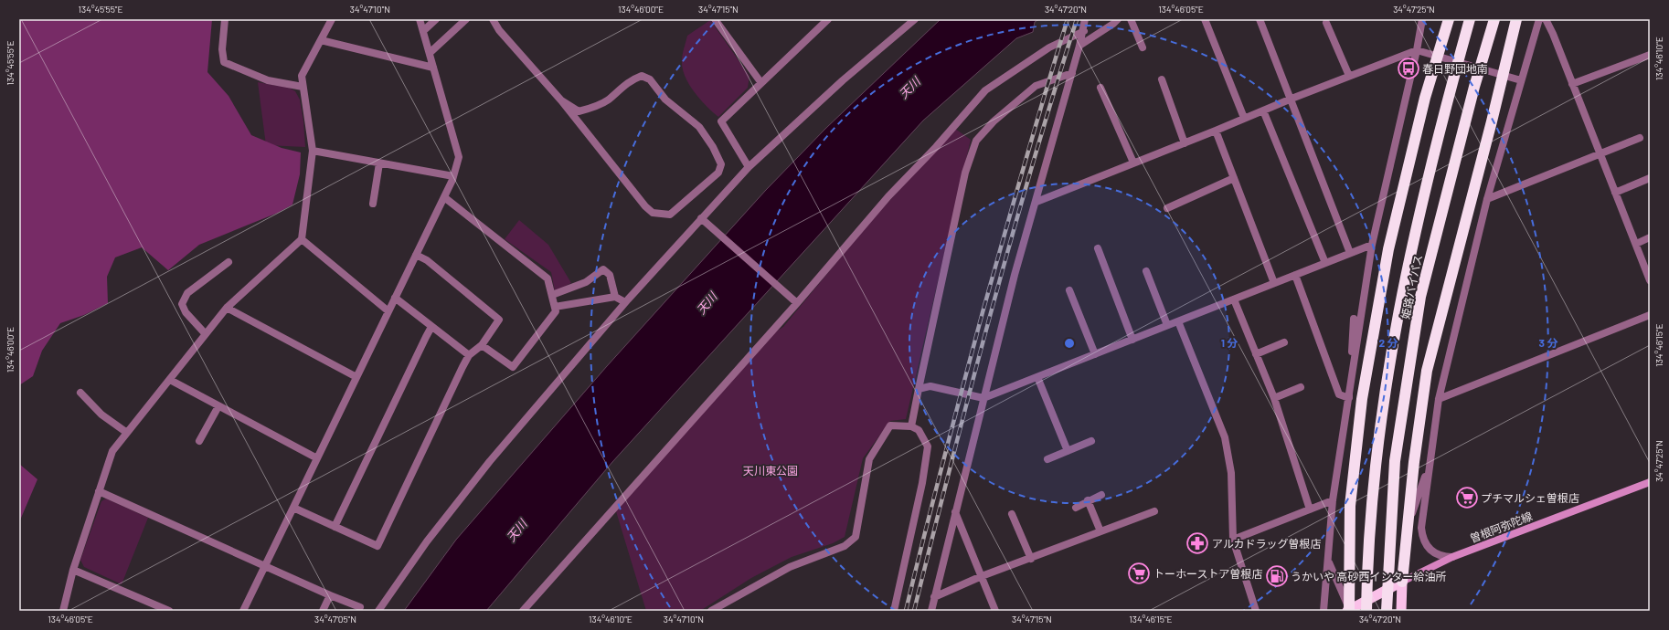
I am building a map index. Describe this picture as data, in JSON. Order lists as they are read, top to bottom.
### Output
{
  "streets": {
    "highway": ["姫路バイパス"],
    "main road": ["曽根阿弥陀線"]
  },
  "water": ["天川"],
  "parks": ["天川東公園"],
  "places": {
    "bus stop": ["春日野団地南"],
    "supermarket": ["プチマルシェ曽根店", "トーホーストア曽根店"],
    "pharmacy": ["アルカドラッグ曽根店"],
    "fuel station": ["うかいや 高砂西インター給油所"]
  },
  "coordinates": [
    "134°45'55\"E",
    "34°47'10\"N",
    "134°46'00\"E",
    "34°47'15\"N",
    "34°47'20\"N",
    "134°46'05\"E",
    "34°47'25\"N",
    "134°46'10\"E",
    "134°46'15\"E",
    "34°47'05\"N"
  ],
  "rings": ["1 分", "2 分", "3 分"]
}
